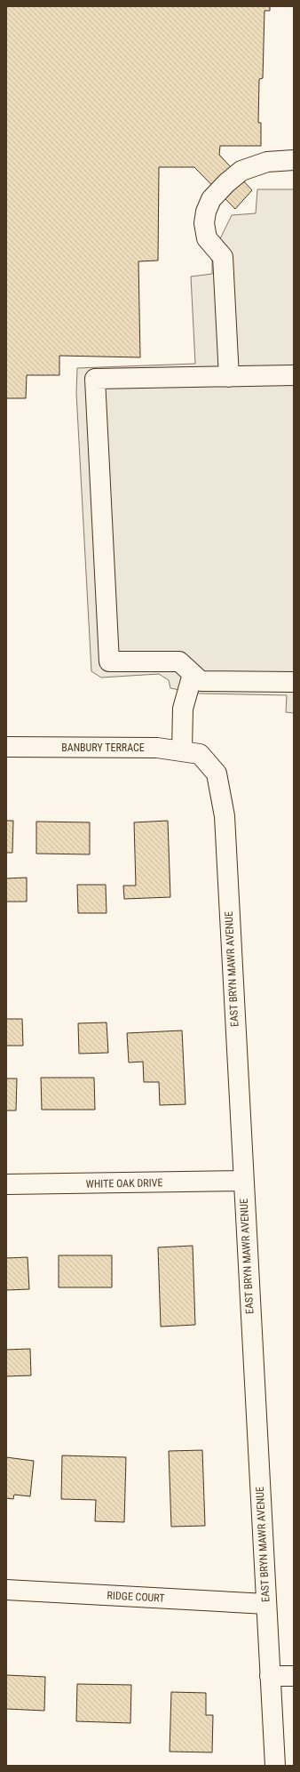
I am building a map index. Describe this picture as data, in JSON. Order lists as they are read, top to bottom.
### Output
{
  "streets": {
    "street": [
      "BANBURY TERRACE",
      "EAST BRYN MAWR AVENUE",
      "WHITE OAK DRIVE",
      "RIDGE COURT"
    ]
  },
  "crossings": [
    ["BANBURY TERRACE", "EAST BRYN MAWR AVENUE"],
    ["EAST BRYN MAWR AVENUE", "WHITE OAK DRIVE"],
    ["EAST BRYN MAWR AVENUE", "RIDGE COURT"]
  ]
}
